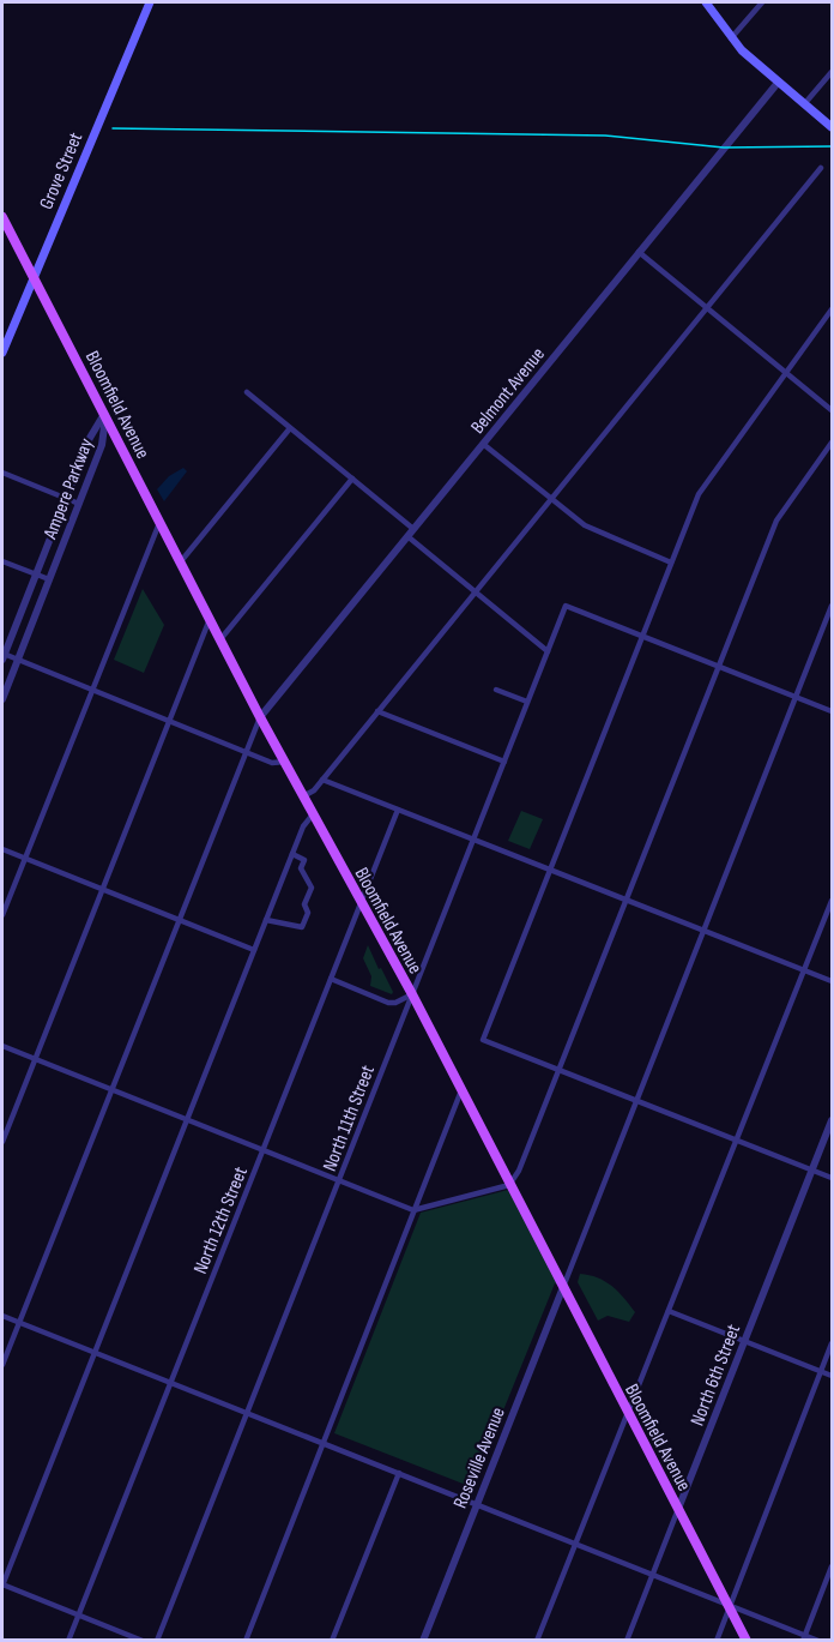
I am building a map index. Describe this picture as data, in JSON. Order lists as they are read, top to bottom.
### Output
{
  "streets": {
    "main road": ["Grove Street", "Bloomfield Avenue"],
    "street": [
      "Belmont Avenue",
      "Ampere Parkway",
      "North 11th Street",
      "North 12th Street",
      "North 6th Street",
      "Roseville Avenue"
    ]
  },
  "crossings": [
    ["Grove Street", "Bloomfield Avenue"],
    ["Belmont Avenue", "Bloomfield Avenue"],
    ["Bloomfield Avenue", "Ampere Parkway"],
    ["Bloomfield Avenue", "North 11th Street"],
    ["Bloomfield Avenue", "North 12th Street"],
    ["Bloomfield Avenue", "North 6th Street"],
    ["Bloomfield Avenue", "Roseville Avenue"]
  ]
}
